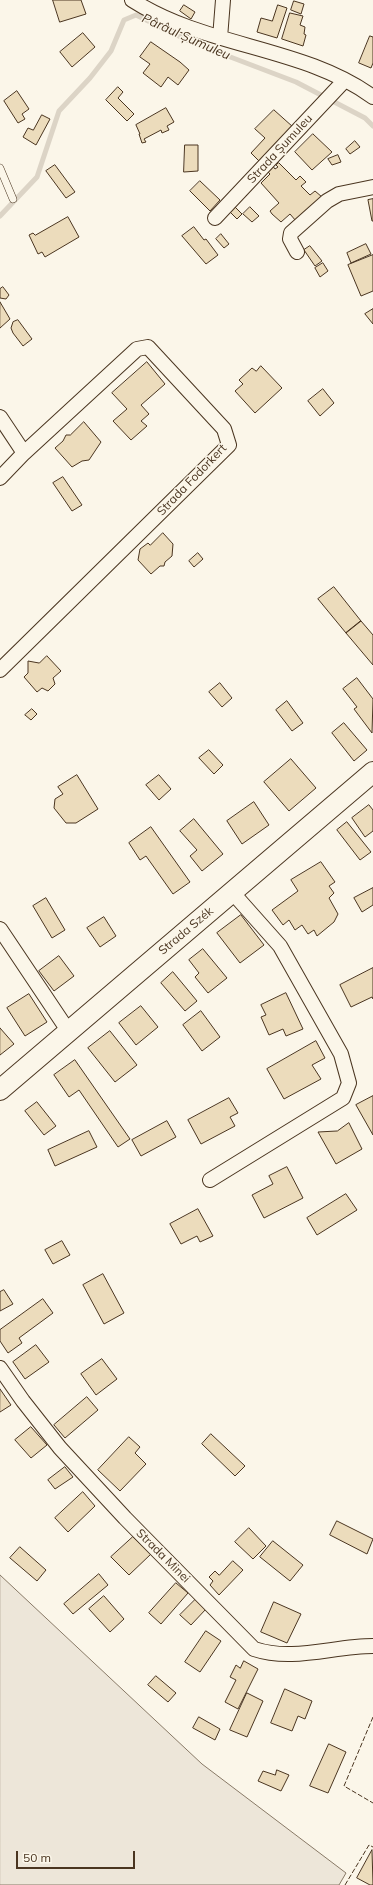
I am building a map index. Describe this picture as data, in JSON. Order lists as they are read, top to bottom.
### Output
{
  "streets": {
    "street": [
      "Strada Șumuleu",
      "Strada Fodorkert",
      "Strada Szék",
      "Strada Minei"
    ]
  },
  "water": ["Pârâul Șumuleu"],
  "scale_bar": "50 m"
}
